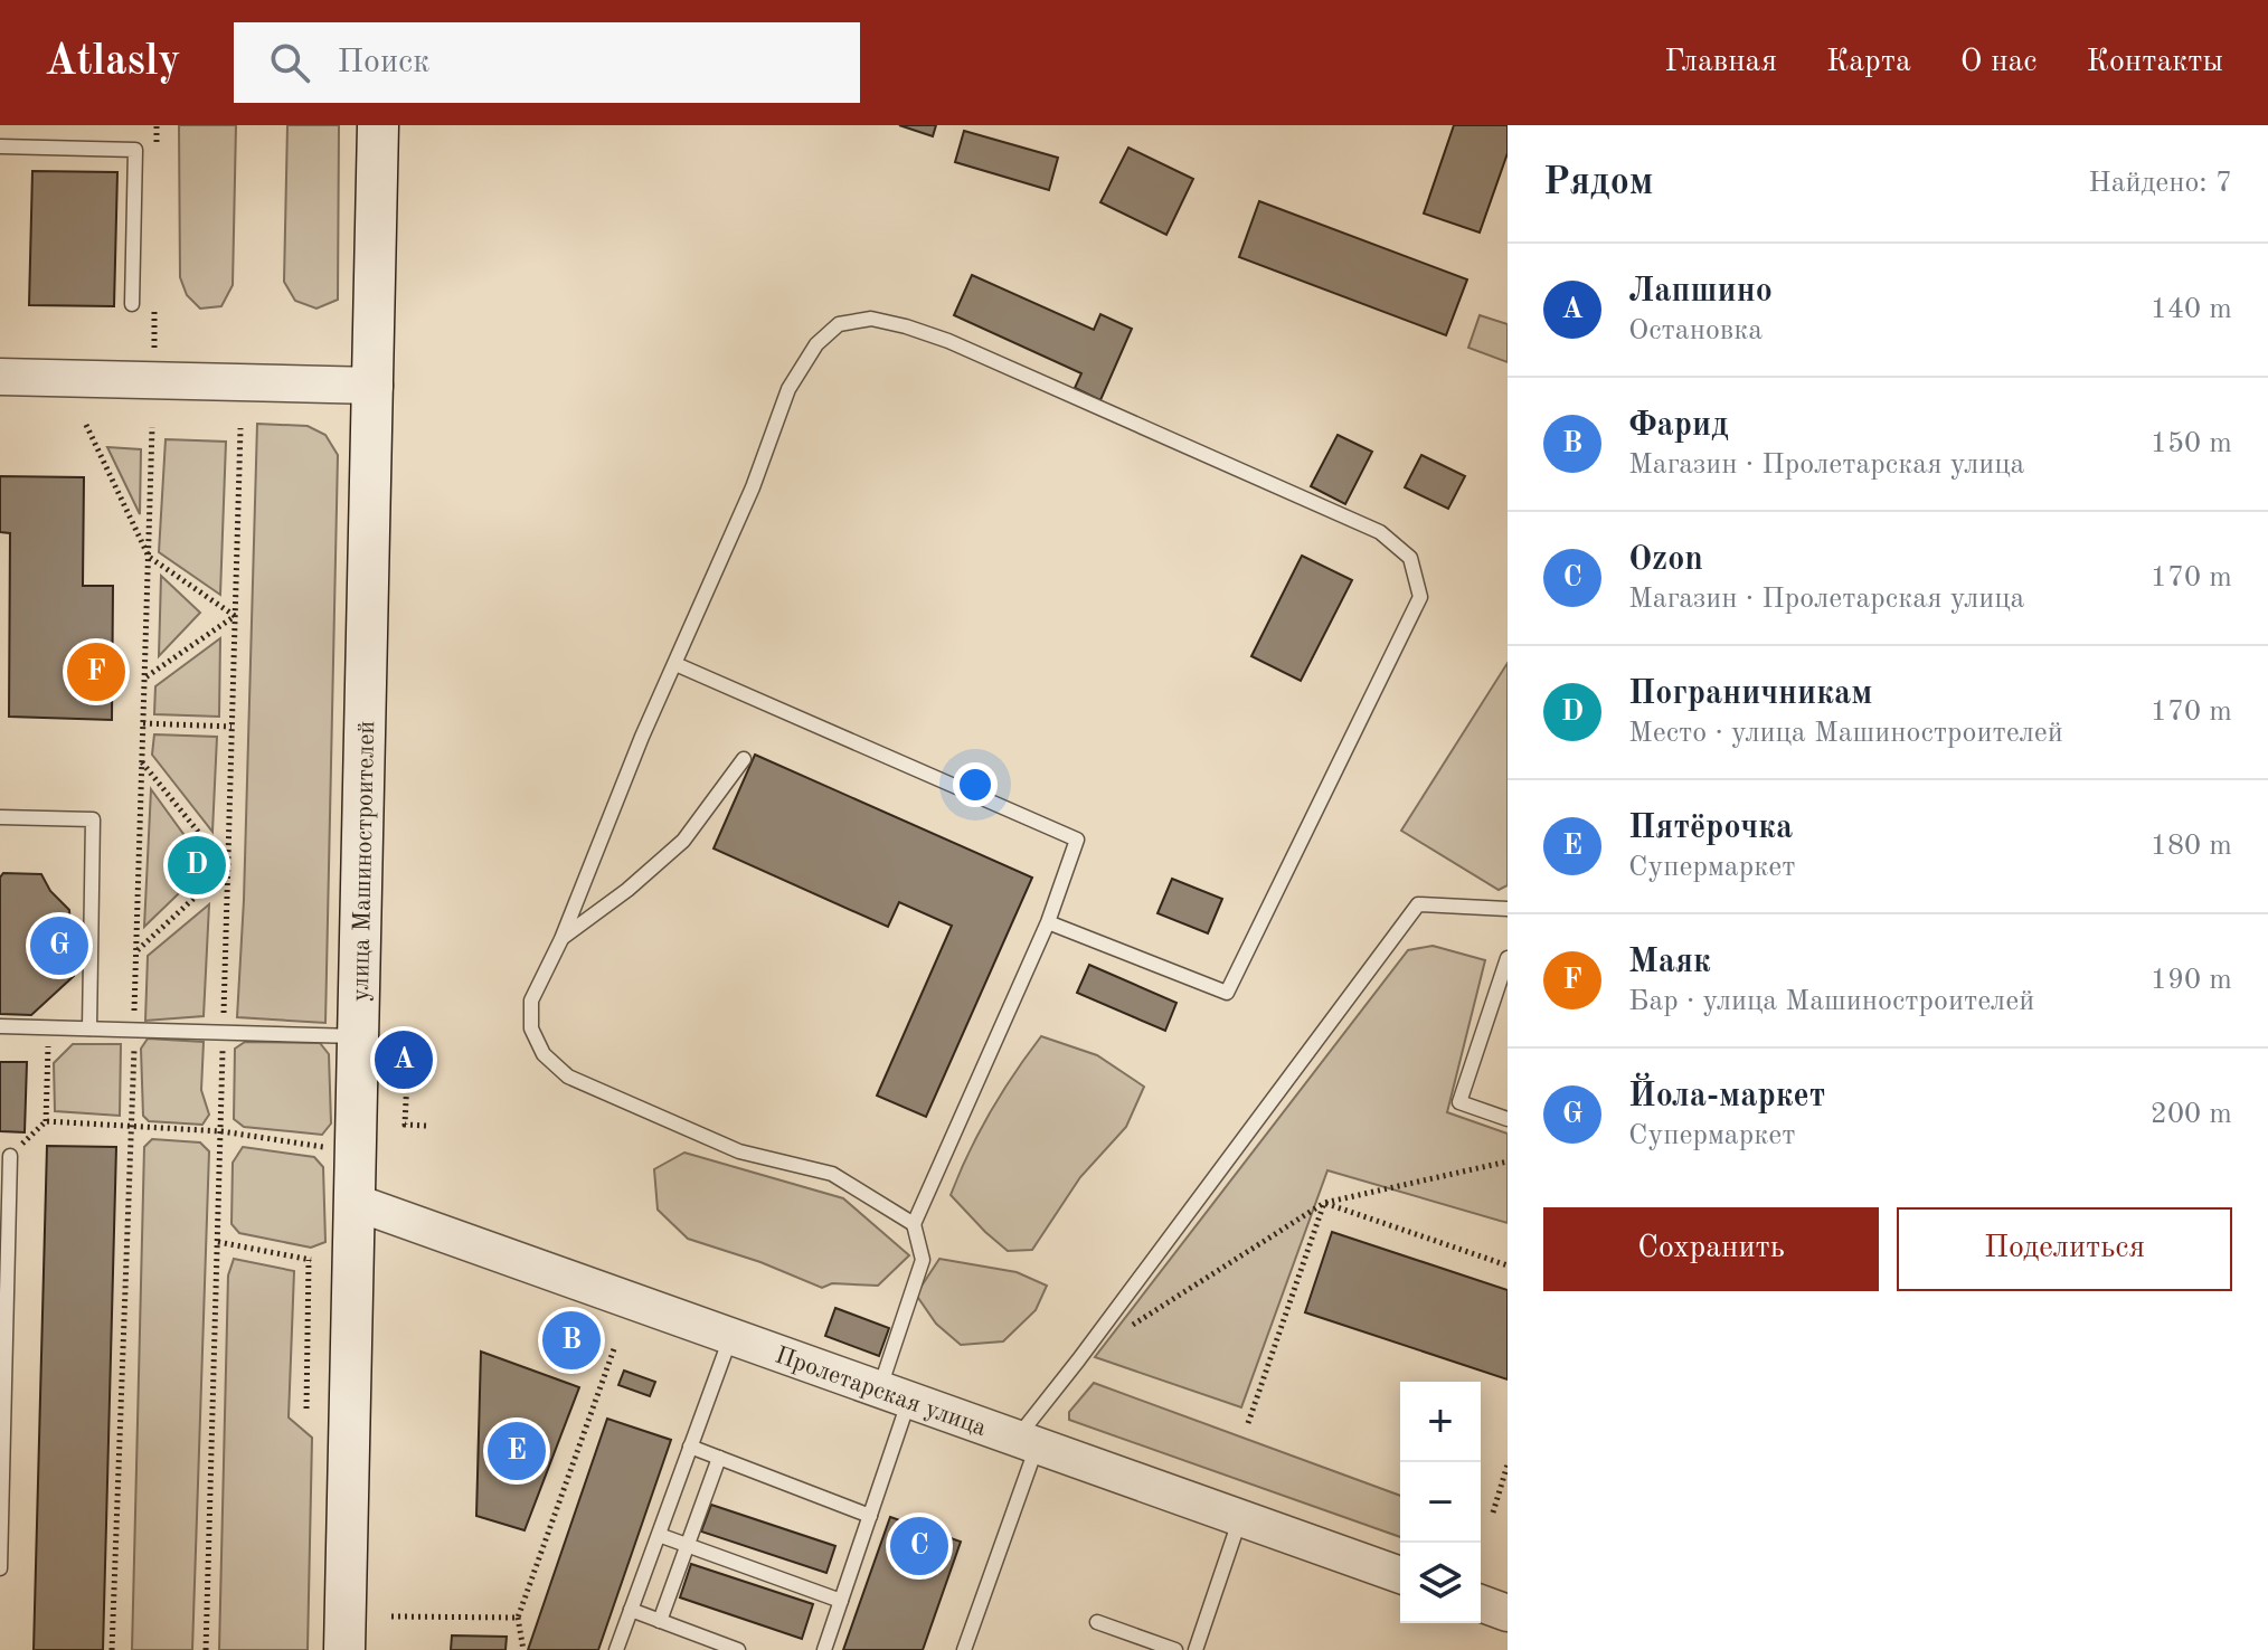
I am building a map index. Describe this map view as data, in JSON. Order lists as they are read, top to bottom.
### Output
{
  "streets": {
    "main road": ["улица Машиностроителей"],
    "street": ["Пролетарская улица"]
  },
  "crossings": [
    ["улица Машиностроителей", "Пролетарская улица"]
  ],
  "page": {
    "header": "Atlasly",
    "search": "Поиск",
    "nav": [
      "Главная",
      "Карта",
      "О нас",
      "Контакты"
    ],
    "heading": ["Рядом", "Найдено: 7"],
    "list": [
      {
        "mark": "A",
        "name": "Лапшино",
        "note": "Остановка",
        "value": "140 m"
      },
      {
        "mark": "B",
        "name": "Фарид",
        "note": "Магазин · Пролетарская улица",
        "value": "150 m"
      },
      {
        "mark": "C",
        "name": "Ozon",
        "note": "Магазин · Пролетарская улица",
        "value": "170 m"
      },
      {
        "mark": "D",
        "name": "Пограничникам",
        "note": "Место · улица Машиностроителей",
        "value": "170 m"
      },
      {
        "mark": "E",
        "name": "Пятёрочка",
        "note": "Супермаркет",
        "value": "180 m"
      },
      {
        "mark": "F",
        "name": "Маяк",
        "note": "Бар · улица Машиностроителей",
        "value": "190 m"
      },
      {
        "mark": "G",
        "name": "Йола-маркет",
        "note": "Супермаркет",
        "value": "200 m"
      }
    ],
    "pins": [
      "F",
      "D",
      "G",
      "A",
      "B",
      "E",
      "C"
    ],
    "buttons": ["Сохранить", "Поделиться"],
    "map_buttons": ["+", "−"]
  }
}
